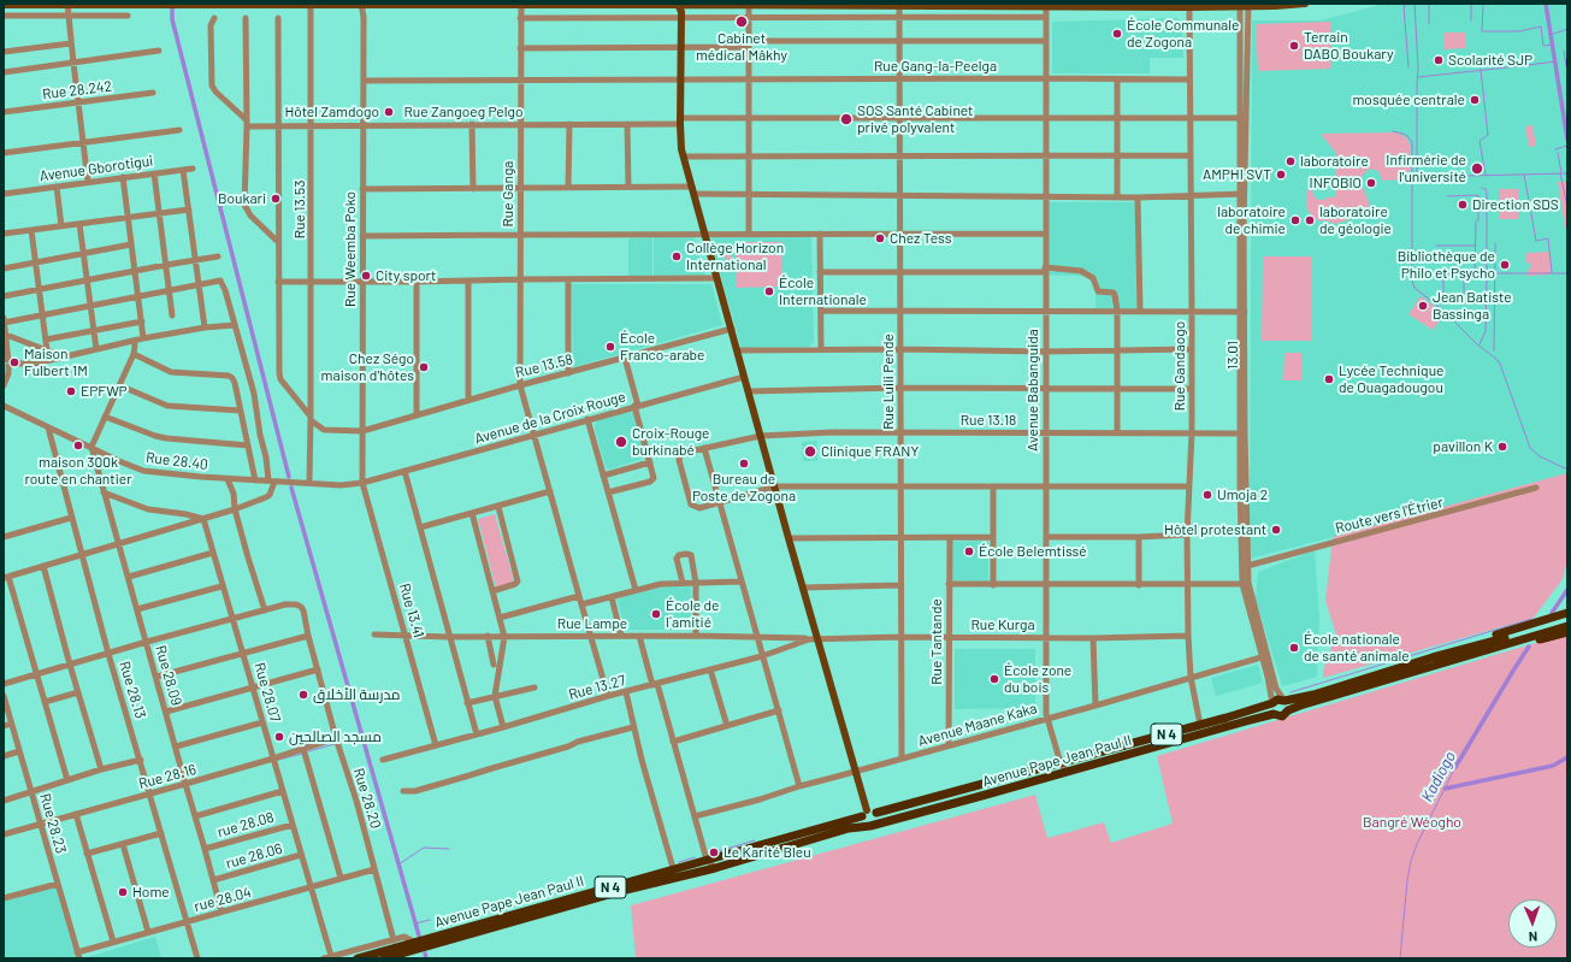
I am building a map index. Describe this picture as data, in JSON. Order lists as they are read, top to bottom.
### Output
{
  "streets": {
    "highway": ["N 4", "Avenue Pape Jean Paul II"],
    "street": [
      "Rue Gang-la-Peelga",
      "Rue 28.242",
      "Rue Zangoeg Pelgo",
      "Avenue Gborotigui",
      "Rue Ganga",
      "Rue 13.53",
      "Rue Weemba Poko",
      "13.01",
      "Rue 13.58",
      "Rue Gandaogo",
      "Rue Luili Pende",
      "Avenue Babanguida",
      "Avenue de la Croix Rouge",
      "Rue 13.18",
      "Rue 28.40",
      "Route vers l'Étrier",
      "Rue 13.41",
      "Rue Lampe",
      "Rue Kurga",
      "Rue Tantande",
      "Rue 28.09",
      "Rue 13.27",
      "Rue 28.13",
      "Rue 28.07",
      "Avenue Maane Kaka",
      "Rue 28.16",
      "Rue 28.20",
      "Rue 28.23",
      "rue 28.08",
      "rue 28.06",
      "rue 28.04"
    ]
  },
  "crossings": [
    ["Rue Gang-la-Peelga", "Rue Ganga"],
    ["Rue Gang-la-Peelga", "Rue Weemba Poko"],
    ["Rue Gang-la-Peelga", "Rue Gandaogo"],
    ["Rue Gang-la-Peelga", "Rue Luili Pende"],
    ["Rue Gang-la-Peelga", "Avenue Babanguida"],
    ["Rue Zangoeg Pelgo", "Rue Ganga"],
    ["Rue Zangoeg Pelgo", "Rue 13.53"],
    ["Rue Zangoeg Pelgo", "Rue Weemba Poko"],
    ["Rue Zangoeg Pelgo", "13.01"],
    ["Rue Zangoeg Pelgo", "Rue Gandaogo"],
    ["Rue Zangoeg Pelgo", "Rue Luili Pende"],
    ["Rue Zangoeg Pelgo", "Avenue Babanguida"],
    ["Rue Ganga", "Rue 13.58"],
    ["Rue Ganga", "Avenue de la Croix Rouge"],
    ["Rue 13.53", "Rue 28.40"],
    ["Rue Weemba Poko", "Rue 13.58"],
    ["Rue Weemba Poko", "Avenue de la Croix Rouge"],
    ["Rue Weemba Poko", "Rue 28.40"],
    ["Rue Weemba Poko", "Rue 13.41"],
    ["13.01", "Rue 13.18"],
    ["13.01", "Route vers l'Étrier"],
    ["13.01", "Avenue Maane Kaka"],
    ["13.01", "Avenue Pape Jean Paul II"],
    ["Rue Gandaogo", "Rue 13.18"],
    ["Rue Gandaogo", "Rue Kurga"],
    ["Rue Gandaogo", "Avenue Maane Kaka"],
    ["Rue Gandaogo", "Avenue Pape Jean Paul II"],
    ["Rue Luili Pende", "Rue 13.18"],
    ["Rue Luili Pende", "Rue Kurga"],
    ["Rue Luili Pende", "Avenue Maane Kaka"],
    ["Avenue Babanguida", "Rue 13.18"],
    ["Avenue Babanguida", "Rue Kurga"],
    ["Avenue Babanguida", "Avenue Maane Kaka"],
    ["Avenue Babanguida", "Avenue Pape Jean Paul II"],
    ["Avenue de la Croix Rouge", "Rue 28.40"],
    ["Avenue de la Croix Rouge", "Rue 13.41"],
    ["Rue 28.40", "Rue 13.41"],
    ["Rue 28.40", "Rue 28.09"],
    ["Rue 28.40", "Rue 28.13"],
    ["Rue 13.41", "Rue Lampe"],
    ["Rue 13.41", "Rue 13.27"],
    ["Rue Lampe", "Rue Kurga"],
    ["Rue Lampe", "Rue 13.27"],
    ["Rue Kurga", "Rue Tantande"],
    ["Rue Kurga", "Rue 13.27"],
    ["Rue Tantande", "Avenue Maane Kaka"],
    ["Rue 28.09", "Rue 28.16"],
    ["Rue 28.09", "rue 28.08"],
    ["Rue 28.09", "rue 28.06"],
    ["Rue 28.09", "rue 28.04"],
    ["Rue 28.13", "Rue 28.16"],
    ["Rue 28.13", "rue 28.04"],
    ["Rue 28.07", "Avenue Pape Jean Paul II"],
    ["Rue 28.07", "Rue 28.16"],
    ["Rue 28.07", "Rue 28.20"],
    ["Rue 28.07", "rue 28.08"],
    ["Rue 28.07", "rue 28.06"],
    ["Rue 28.07", "rue 28.04"],
    ["N 4", "Avenue Pape Jean Paul II"],
    ["Rue 28.16", "Rue 28.20"],
    ["Rue 28.16", "Rue 28.23"],
    ["Rue 28.20", "rue 28.04"],
    ["Rue 28.23", "rue 28.04"]
  ],
  "water": ["Kadiogo"],
  "parks": ["Bangré Wéogho"],
  "places": [
    "Cabinet médical Mâkhy",
    "École Communale de Zogona",
    "Terrain DABO Boukary",
    "Scolarité SJP",
    "mosquée centrale",
    "Hôtel Zamdogo",
    "SOS Santé Cabinet privé polyvalent",
    "laboratoire",
    "Infirmérie de l'université",
    "AMPHI SVT",
    "INFOBIO",
    "Boukari",
    "Direction SDS",
    "laboratoire de chimie",
    "laboratoire de géologie",
    "Chez Tess",
    "Collège Horizon International",
    "Bibliothèque de Philo et Psycho",
    "City sport",
    "École Internationale",
    "Jean Batiste Bassinga",
    "École Franco-arabe",
    "Maison Fulbert 1M",
    "Chez Ségo maison d'hôtes",
    "Lycée Technique de Ouagadougou",
    "EPFWP",
    "Croix-Rouge burkinabé",
    "maison 300k route en chantier",
    "pavillon K",
    "Clinique FRANY",
    "Bureau de Poste de Zogona",
    "Umoja 2",
    "Hôtel protestant",
    "École Belemtissé",
    "École de l´amitié",
    "École nationale de santé animale",
    "École zone du bois",
    "مدرسة الأخلاق",
    "مسجد الصالحين",
    "Le Karité Bleu",
    "Home"
  ],
  "north": "bottom"
}
